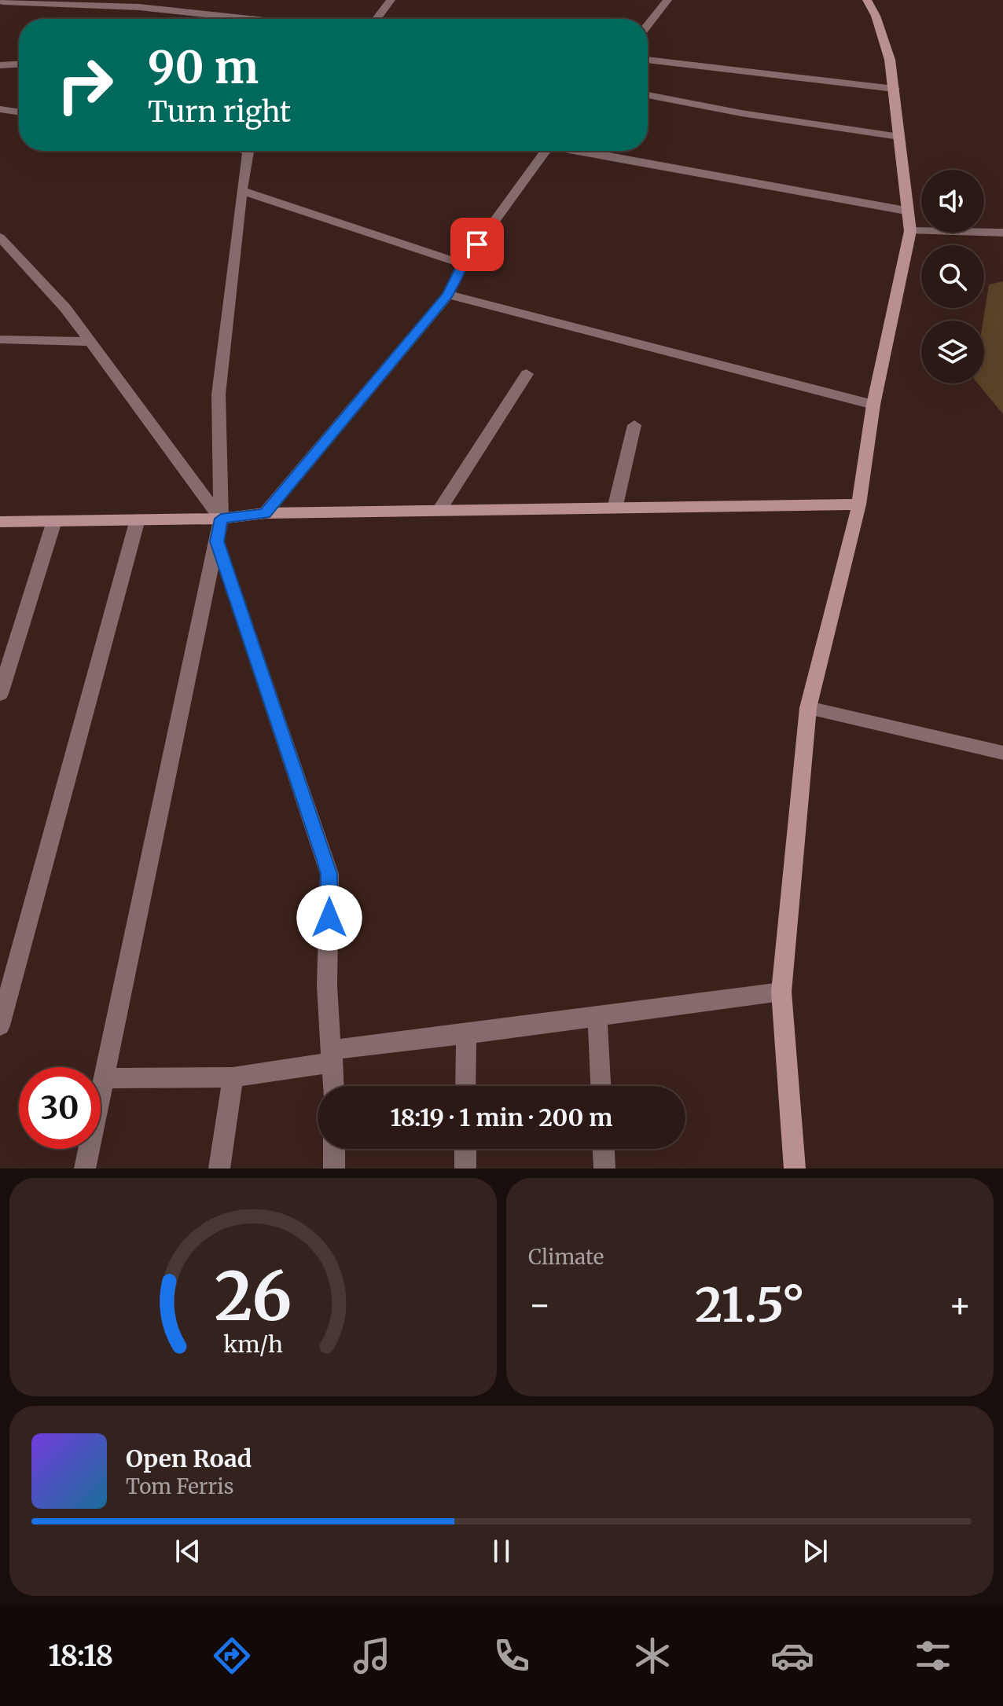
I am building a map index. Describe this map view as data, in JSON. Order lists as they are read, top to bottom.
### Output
{
  "page": {
    "turn": ["90 m", "Turn right"],
    "limit": "30",
    "trip": "18:19 · 1 min · 200 m",
    "tile": "Climate",
    "heat": ["−", "21.5°", "+"],
    "song": ["Open Road", "Tom Ferris"],
    "tabs": "18:18",
    "gauge": ["26", "km/h"]
  }
}
